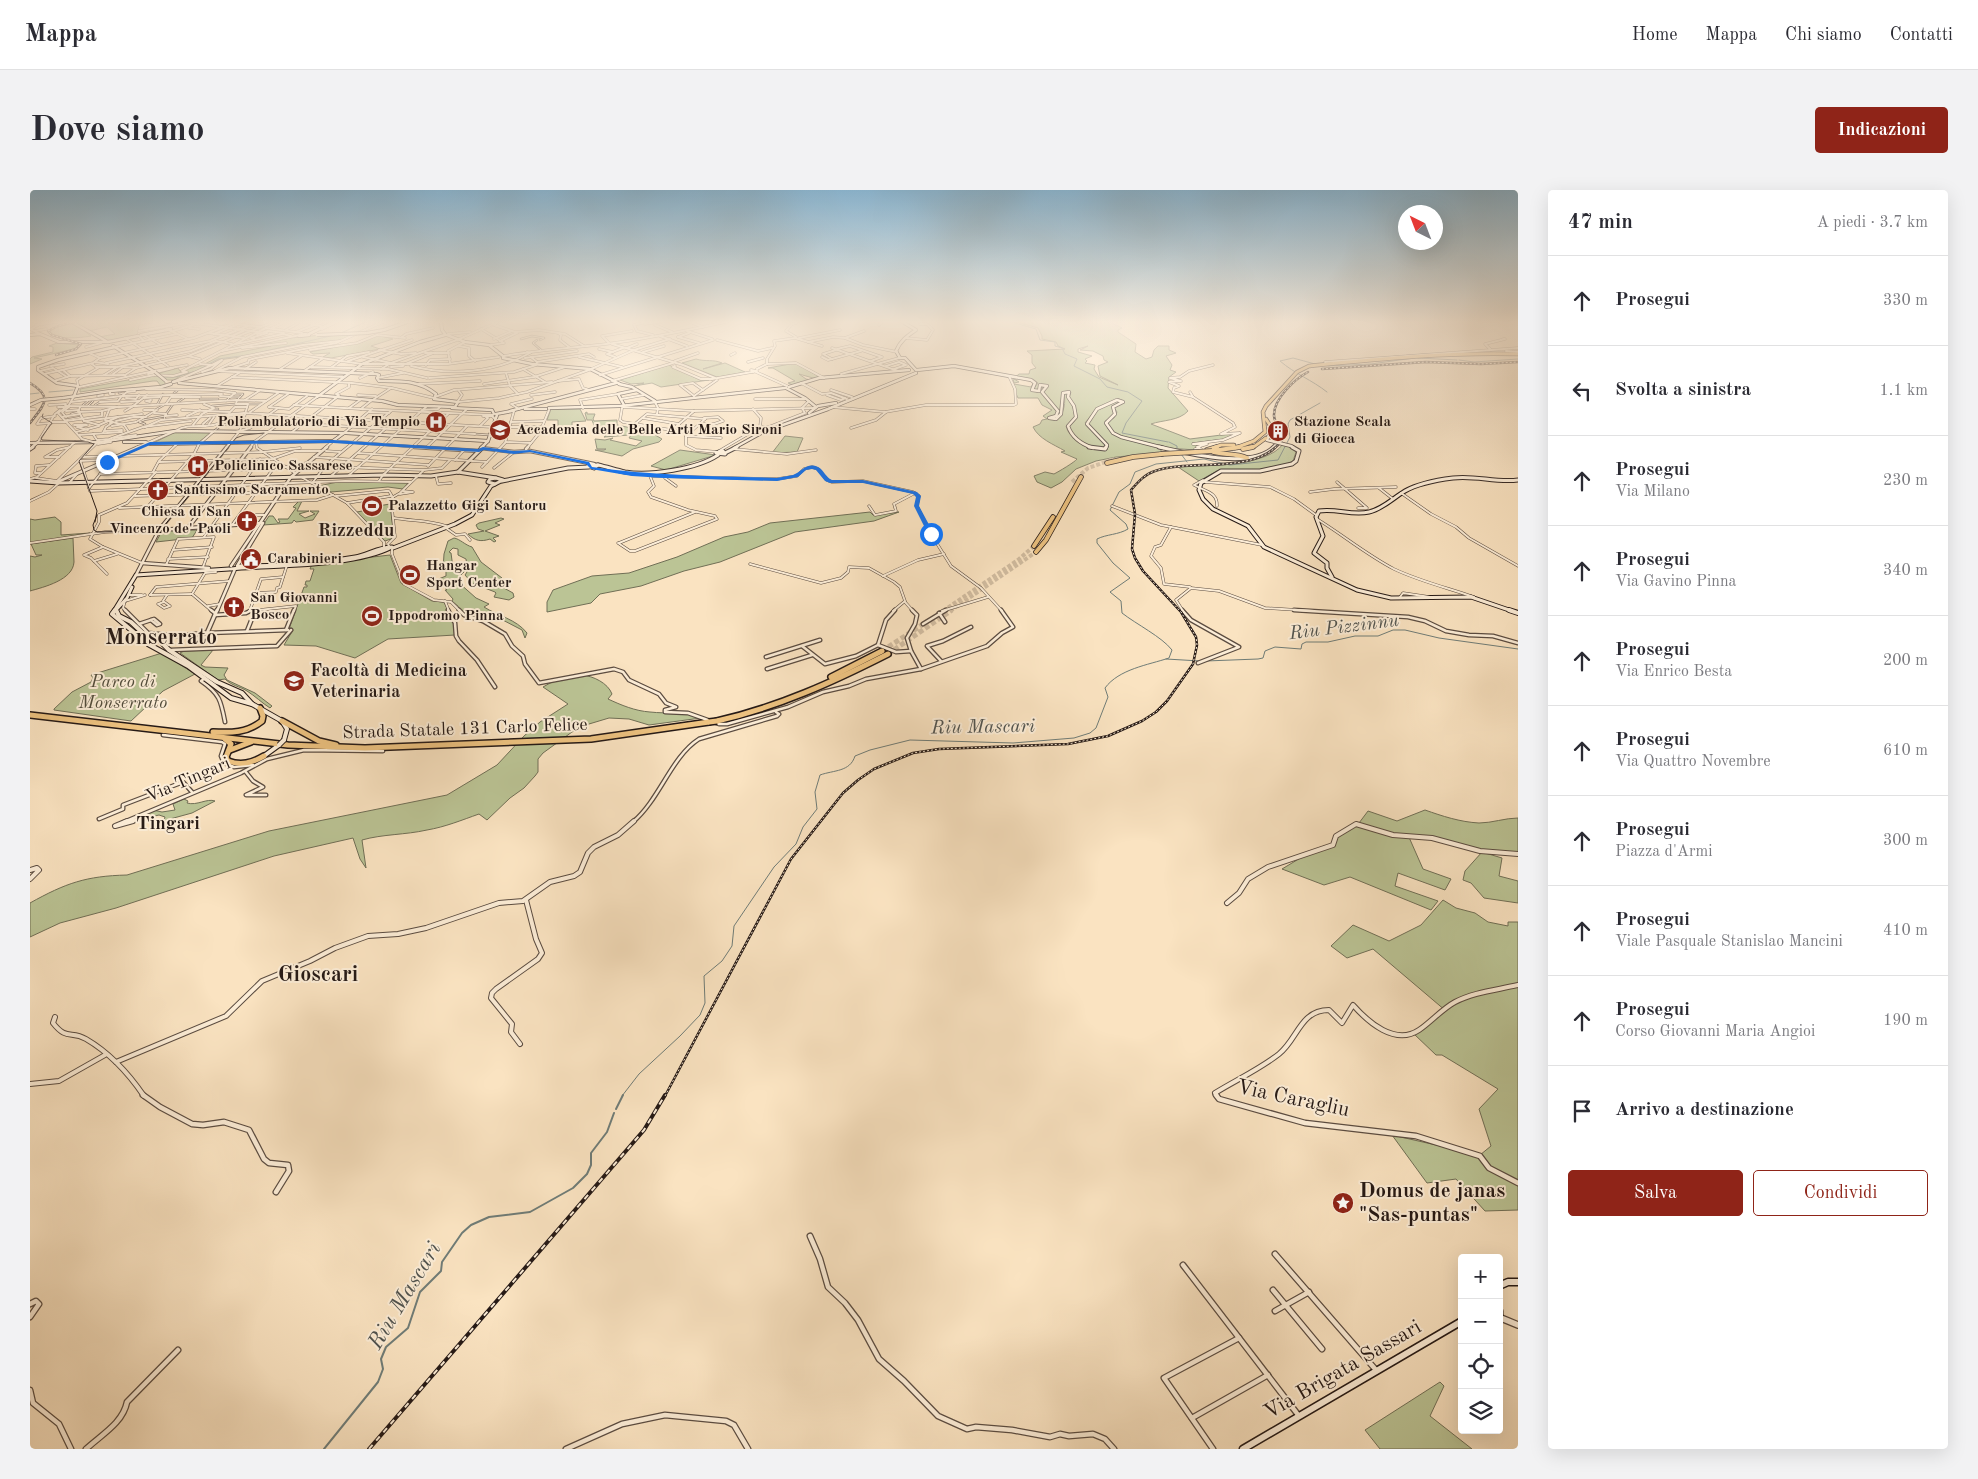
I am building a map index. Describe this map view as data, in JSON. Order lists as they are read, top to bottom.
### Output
{
  "streets": {
    "highway": ["Strada Statale 131 Carlo Felice"],
    "main road": ["Via Brigata Sassari"],
    "street": ["Via Tingari", "Via Caragliu"]
  },
  "districts": [
    "Rizzeddu",
    "Monserrato",
    "Tingari",
    "Gioscari"
  ],
  "water": ["Riu Pizzinnu", "Riu Mascari"],
  "parks": ["Parco di Monserrato"],
  "places": {
    "hospital": ["Poliambulatorio di Via Tempio", "Policlinico Sassarese"],
    "school or university": ["Accademia delle Belle Arti Mario Sironi", "Facoltà di Medicina Veterinaria"],
    "building": ["Stazione Scala di Giocca"],
    "church": ["Santissimo Sacramento", "Chiesa di San Vincenzo de' Paoli", "San Giovanni Bosco"],
    "sports": ["Palazzetto Gigi Santoru", "Hangar Sport Center", "Ippodromo Pinna"],
    "public building": ["Carabinieri"],
    "place": ["Domus de janas \"Sas-puntas\""]
  },
  "north": "top left",
  "page": {
    "header": "Mappa",
    "nav": [
      "Home",
      "Mappa",
      "Chi siamo",
      "Contatti"
    ],
    "buttons": [
      "Indicazioni",
      ["Salva", "Condividi"]
    ],
    "title": "Dove siamo",
    "heading": ["47 min", "A piedi · 3.7 km"],
    "list": [
      ["Prosegui", "330 m"],
      ["Svolta a sinistra", "1.1 km"],
      ["Prosegui", "Via Milano", "230 m"],
      ["Prosegui", "Via Gavino Pinna", "340 m"],
      ["Prosegui", "Via Enrico Besta", "200 m"],
      ["Prosegui", "Via Quattro Novembre", "610 m"],
      ["Prosegui", "Piazza d'Armi", "300 m"],
      ["Prosegui", "Viale Pasquale Stanislao Mancini", "410 m"],
      ["Prosegui", "Corso Giovanni Maria Angioi", "190 m"],
      "Arrivo a destinazione"
    ],
    "map_buttons": ["+", "−"]
  }
}
